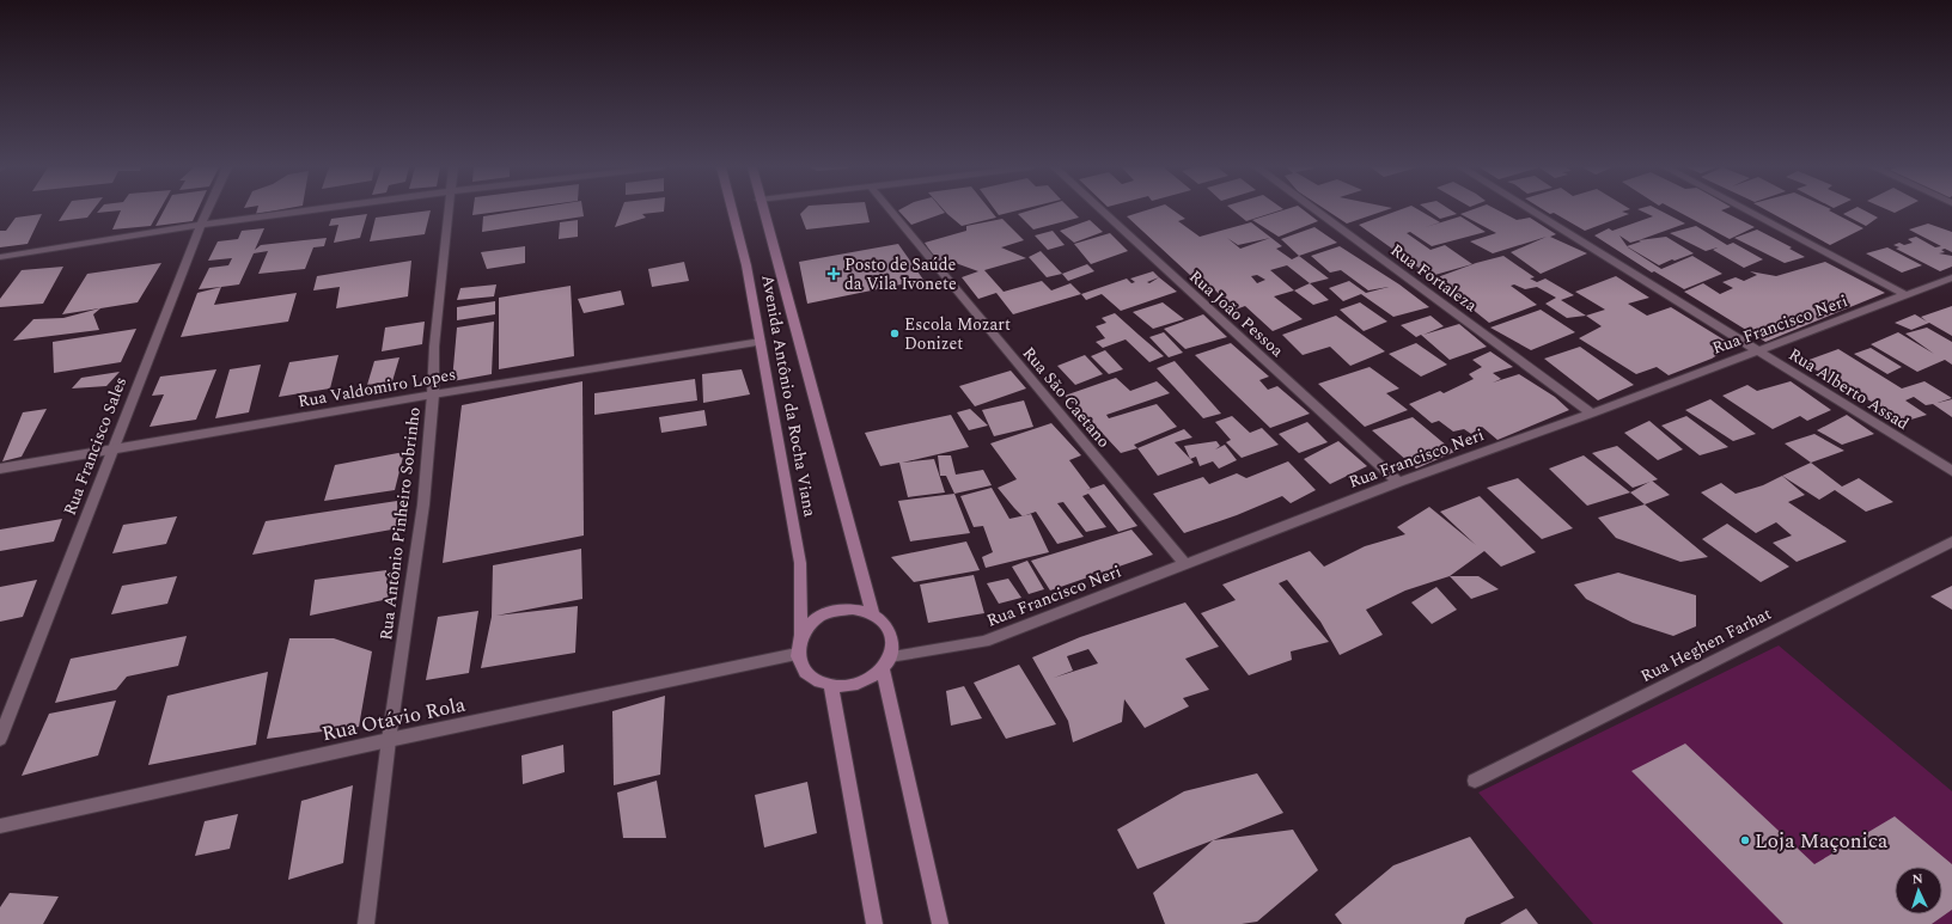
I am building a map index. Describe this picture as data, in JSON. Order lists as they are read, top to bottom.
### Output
{
  "streets": {
    "main road": ["Avenida Antônio da Rocha Viana"],
    "street": [
      "Rua Fortaleza",
      "Rua João Pessoa",
      "Rua Francisco Neri",
      "Rua Valdomiro Lopes",
      "Rua Alberto Assad",
      "Rua São Caetano",
      "Rua Francisco Sales",
      "Rua Antônio Pinheiro Sobrinho",
      "Rua Heghen Farhat",
      "Rua Otávio Rola"
    ]
  },
  "crossings": [
    ["Rua Fortaleza", "Rua Francisco Neri"],
    ["Rua João Pessoa", "Rua Francisco Neri"],
    ["Rua Francisco Neri", "Rua Alberto Assad"],
    ["Rua Francisco Neri", "Avenida Antônio da Rocha Viana"],
    ["Rua Francisco Neri", "Rua São Caetano"],
    ["Rua Francisco Neri", "Rua Otávio Rola"],
    ["Rua Valdomiro Lopes", "Avenida Antônio da Rocha Viana"],
    ["Rua Valdomiro Lopes", "Rua Francisco Sales"],
    ["Rua Valdomiro Lopes", "Rua Antônio Pinheiro Sobrinho"],
    ["Avenida Antônio da Rocha Viana", "Rua Otávio Rola"],
    ["Rua Antônio Pinheiro Sobrinho", "Rua Otávio Rola"]
  ],
  "places": {
    "health": ["Posto de Saúde da Vila Ivonete"],
    "other": ["Escola Mozart Donizet", "Loja Maçonica"]
  },
  "north": "top"
}
